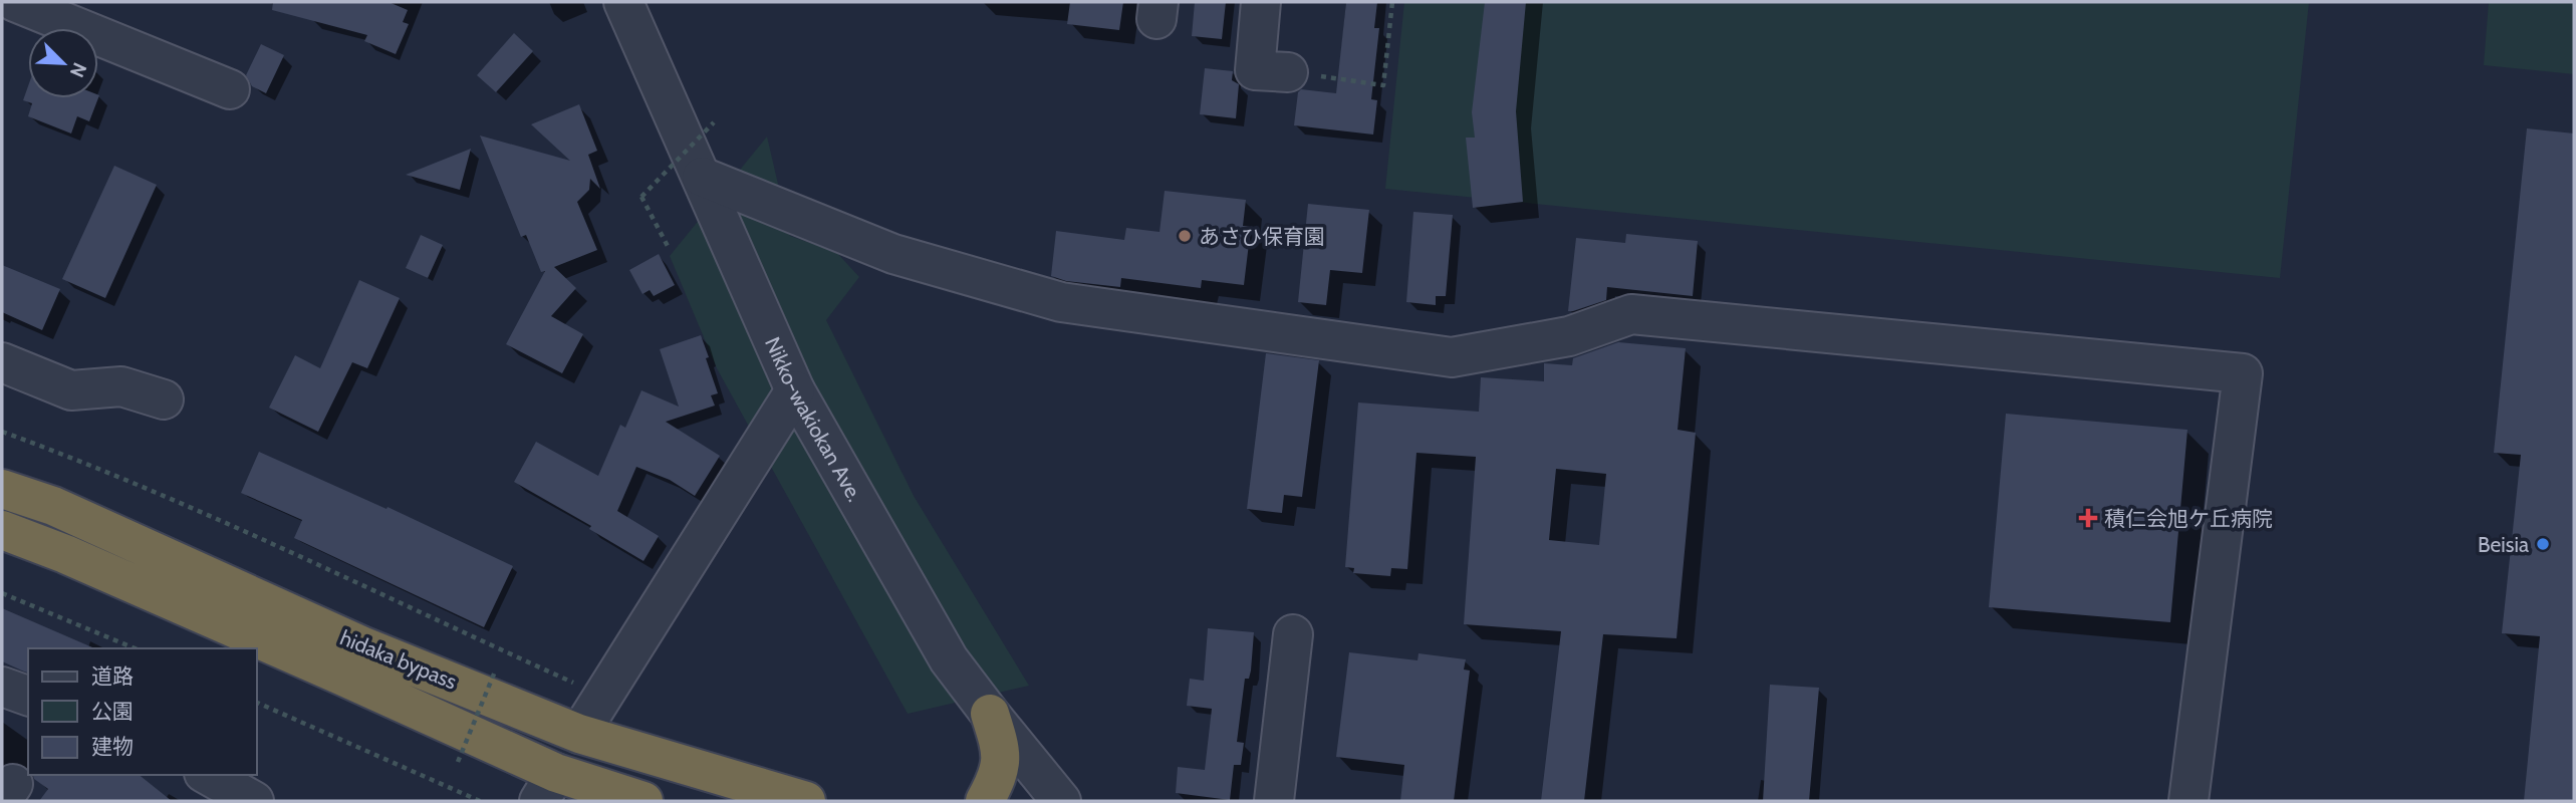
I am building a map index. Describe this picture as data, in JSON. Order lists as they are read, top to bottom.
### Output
{
  "streets": {
    "highway": ["hidaka bypass"],
    "street": ["Nikko-wakiokan Ave."]
  },
  "places": {
    "other": ["あさひ保育園", "Beisia"],
    "health": ["積仁会旭ケ丘病院"]
  },
  "legend": ["道路", "公園", "建物"],
  "north": "bottom right"
}
